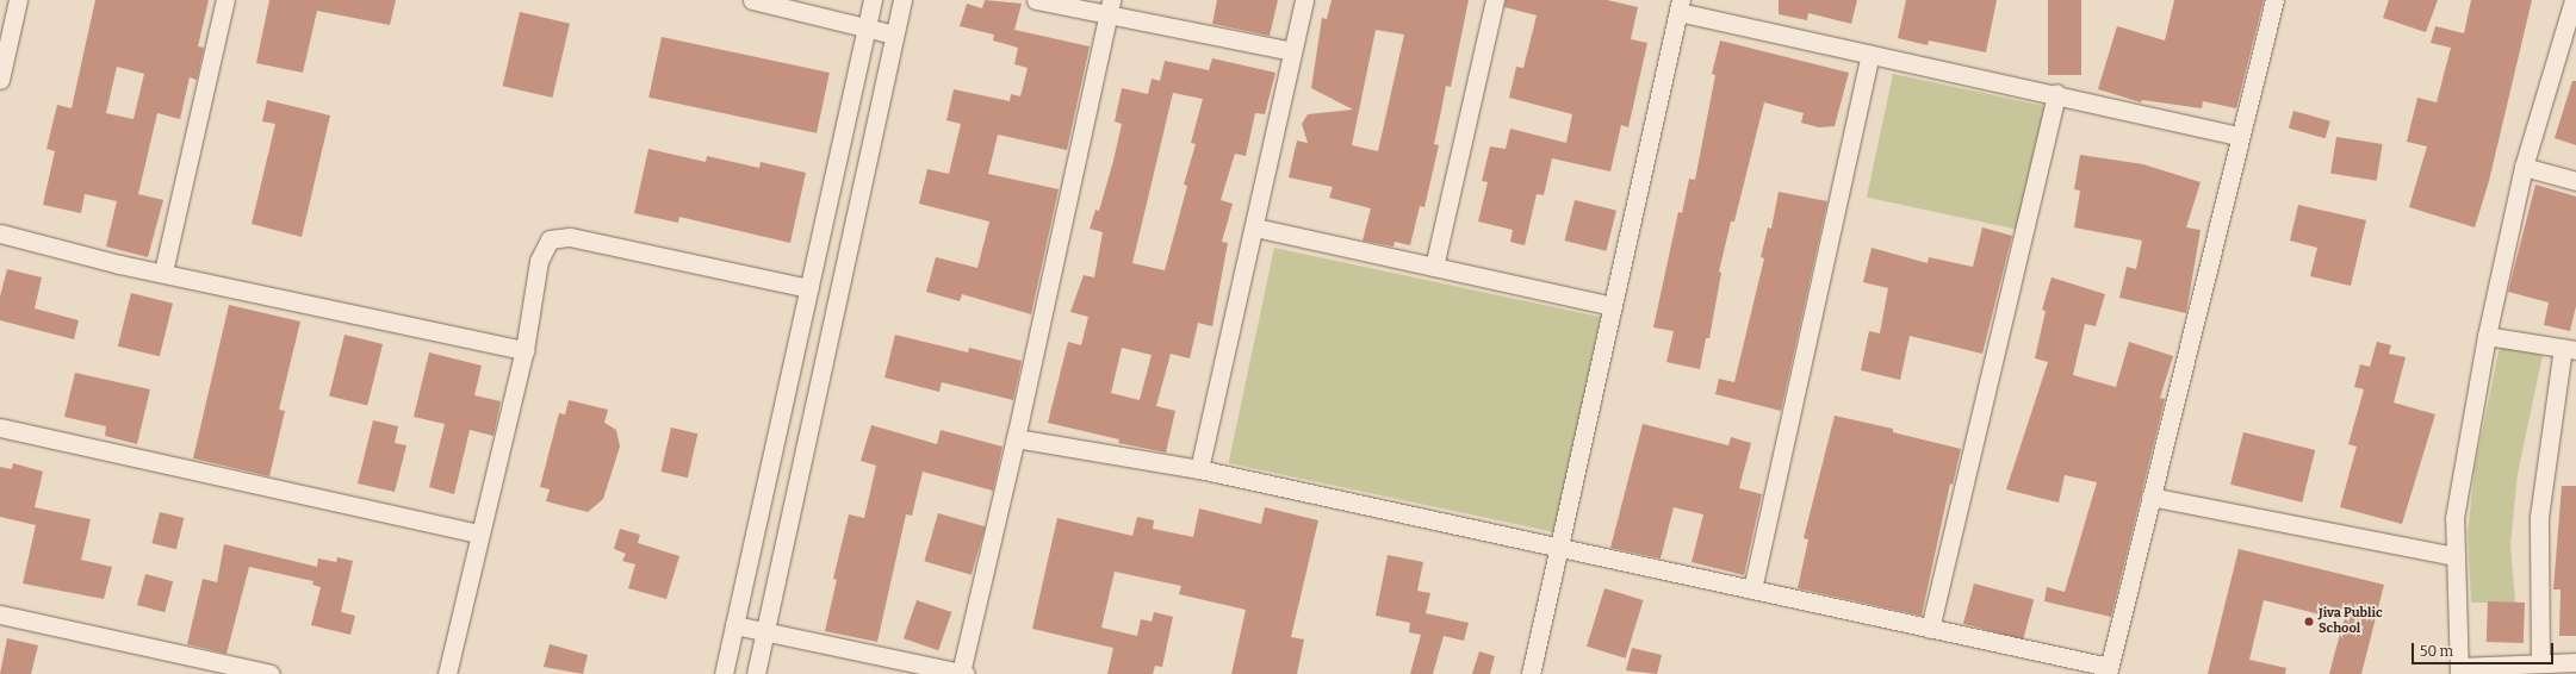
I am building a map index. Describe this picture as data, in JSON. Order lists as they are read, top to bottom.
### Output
{
  "places": ["Jiva Public School"],
  "scale_bar": "50 m"
}
